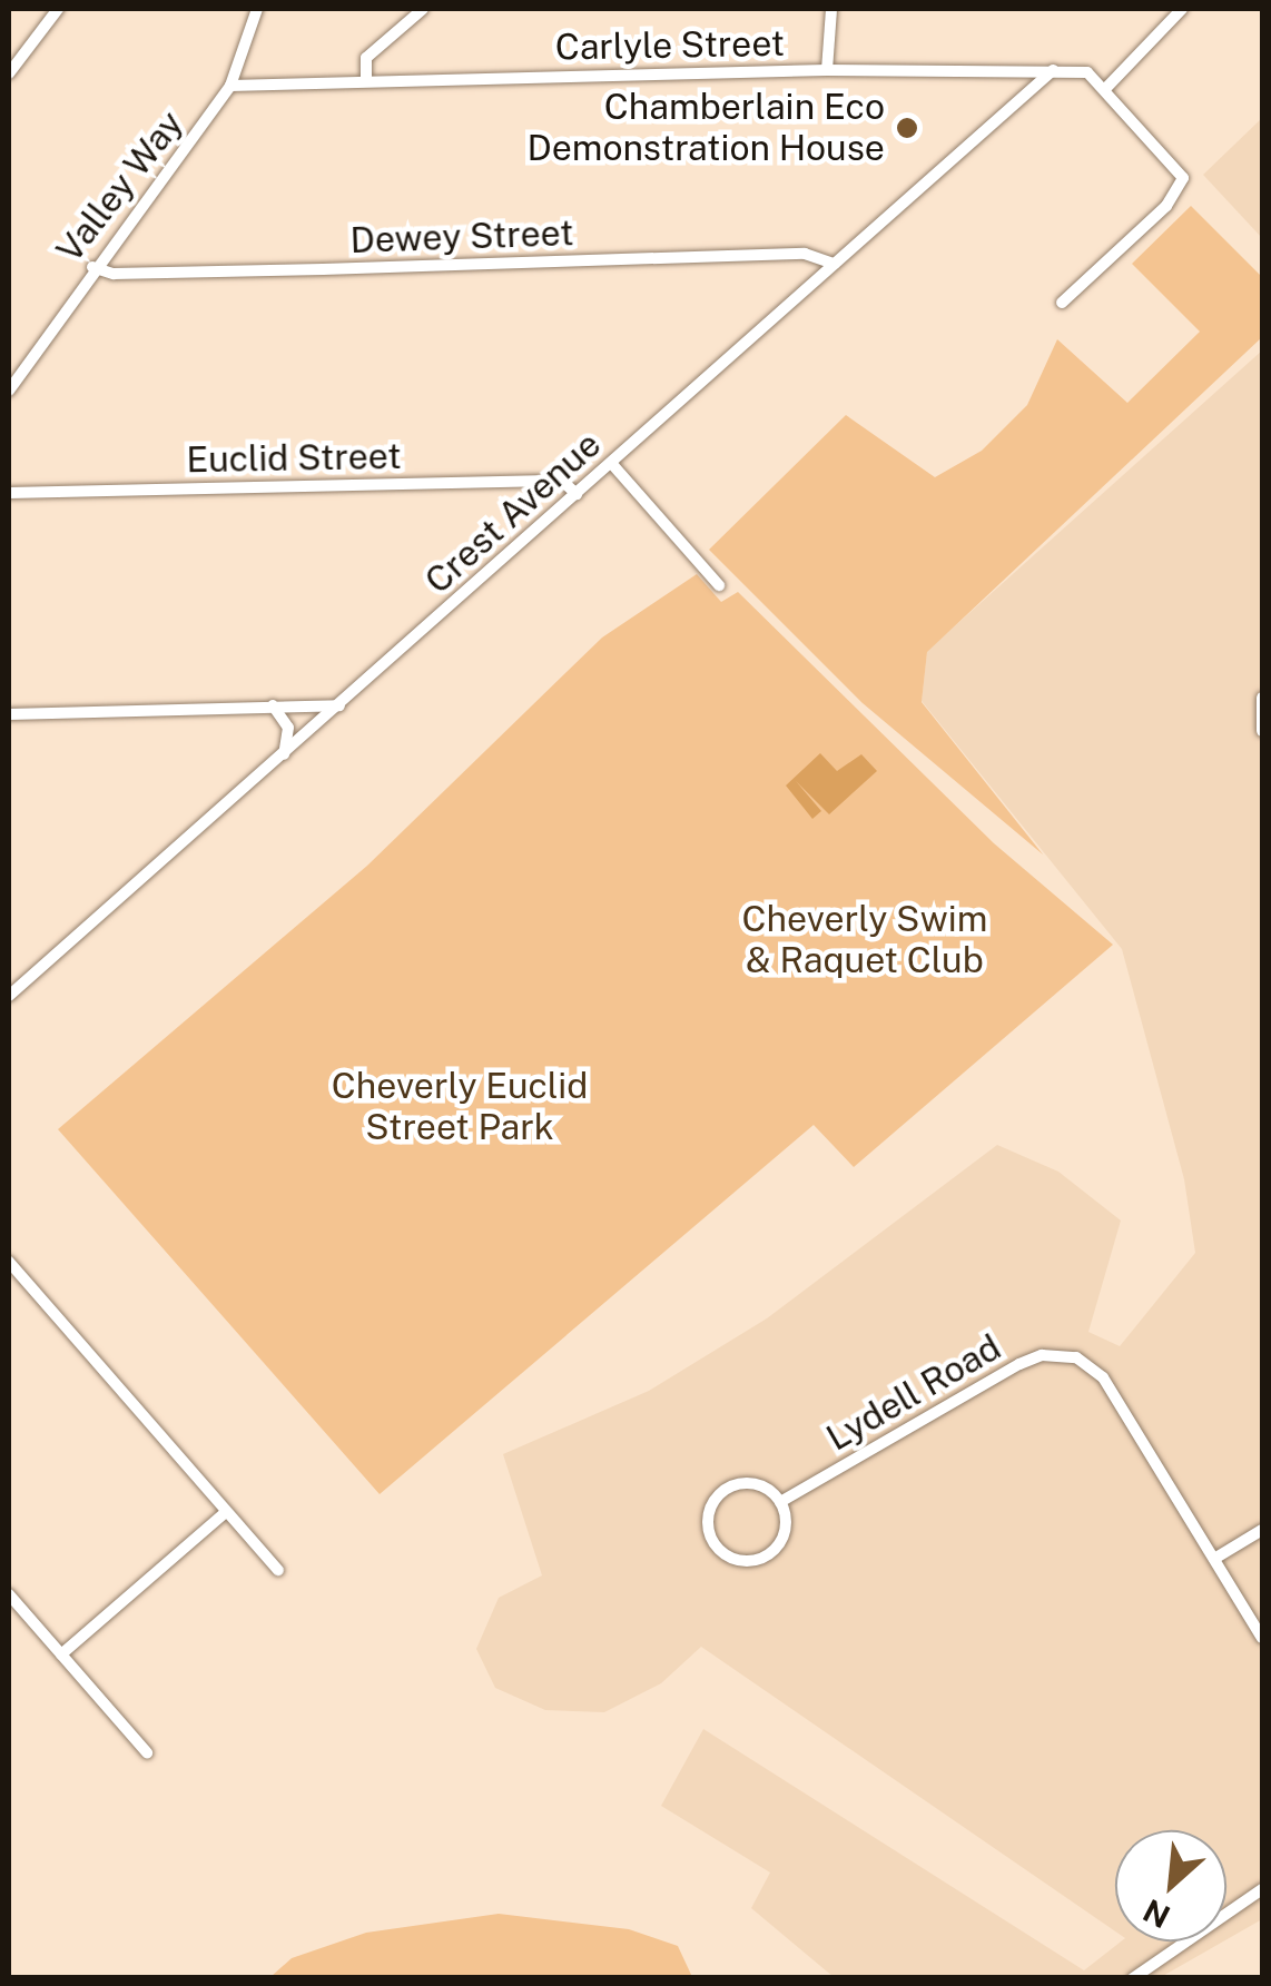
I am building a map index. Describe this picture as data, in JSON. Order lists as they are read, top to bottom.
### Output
{
  "streets": {
    "street": [
      "Carlyle Street",
      "Valley Way",
      "Dewey Street",
      "Euclid Street",
      "Crest Avenue",
      "Lydell Road"
    ]
  },
  "crossings": [
    ["Carlyle Street", "Valley Way"],
    ["Carlyle Street", "Crest Avenue"],
    ["Valley Way", "Dewey Street"],
    ["Dewey Street", "Crest Avenue"],
    ["Euclid Street", "Crest Avenue"]
  ],
  "parks": ["Cheverly Swim & Raquet Club", "Cheverly Euclid Street Park"],
  "places": ["Chamberlain Eco Demonstration House"],
  "north": "bottom left"
}
